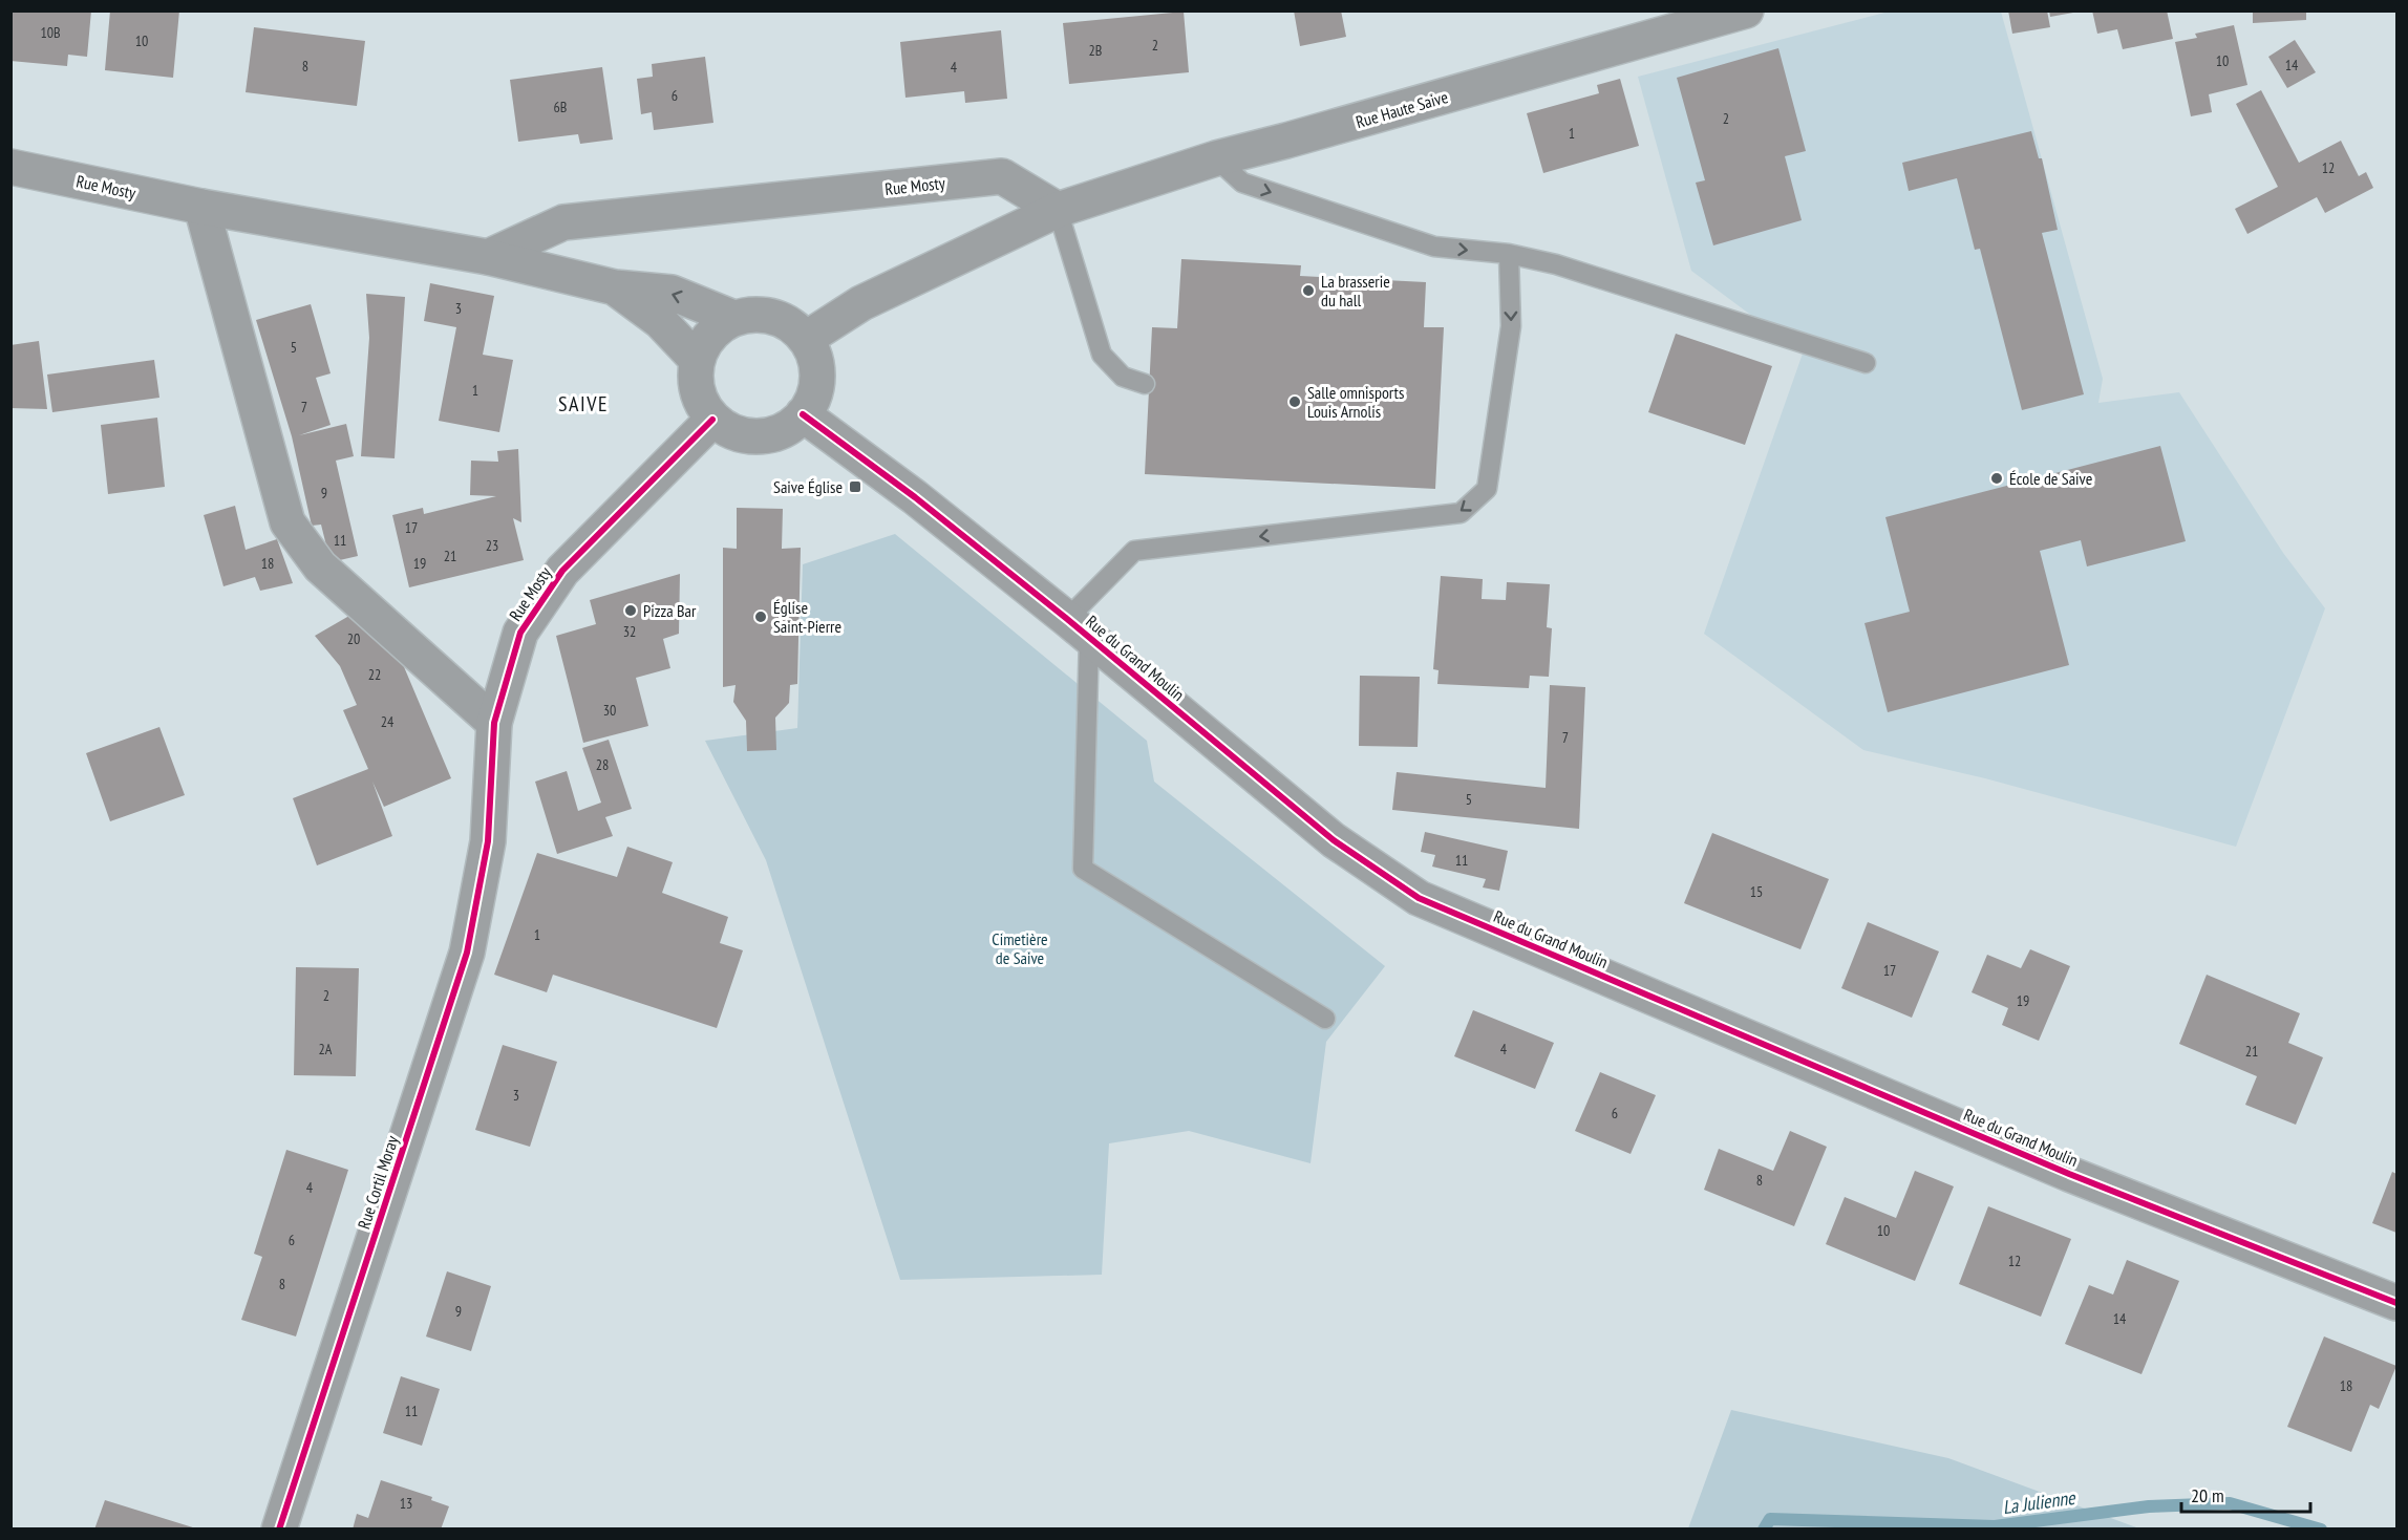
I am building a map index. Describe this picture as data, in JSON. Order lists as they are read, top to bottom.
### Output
{
  "streets": {
    "street": [
      "Rue Haute Saive",
      "Rue Mosty",
      "Rue du Grand Moulin",
      "Rue Cortil Moray"
    ]
  },
  "crossings": [
    ["Rue Haute Saive", "Rue Mosty"],
    ["Rue Mosty", "Rue du Grand Moulin"],
    ["Rue Mosty", "Rue Cortil Moray"]
  ],
  "districts": ["SAIVE"],
  "water": ["La Julienne"],
  "parks": ["Cimetière de Saive"],
  "places": {
    "other": [
      "La brasserie du hall",
      "Salle omnisports Louis Arnolis",
      "École de Saive",
      "Pizza Bar",
      "Église Saint-Pierre"
    ],
    "transit": ["Saive Église"]
  },
  "house_numbers": [
    "10B",
    "10",
    "2",
    "2B",
    "10",
    "14",
    "8",
    "4",
    "6",
    "6B",
    "2",
    "1",
    "12",
    "3",
    "5",
    "1",
    "7",
    "9",
    "17",
    "11",
    "23",
    "21",
    "18",
    "19",
    "32",
    "20",
    "22",
    "30",
    "24",
    "7",
    "28",
    "5",
    "11",
    "15",
    "1",
    "17",
    "2",
    "19",
    "2A",
    "4",
    "21",
    "3",
    "6",
    "8",
    "4",
    "10",
    "6",
    "12",
    "8",
    "9",
    "14",
    "18",
    "11",
    "13"
  ],
  "scale_bar": "20 m"
}
